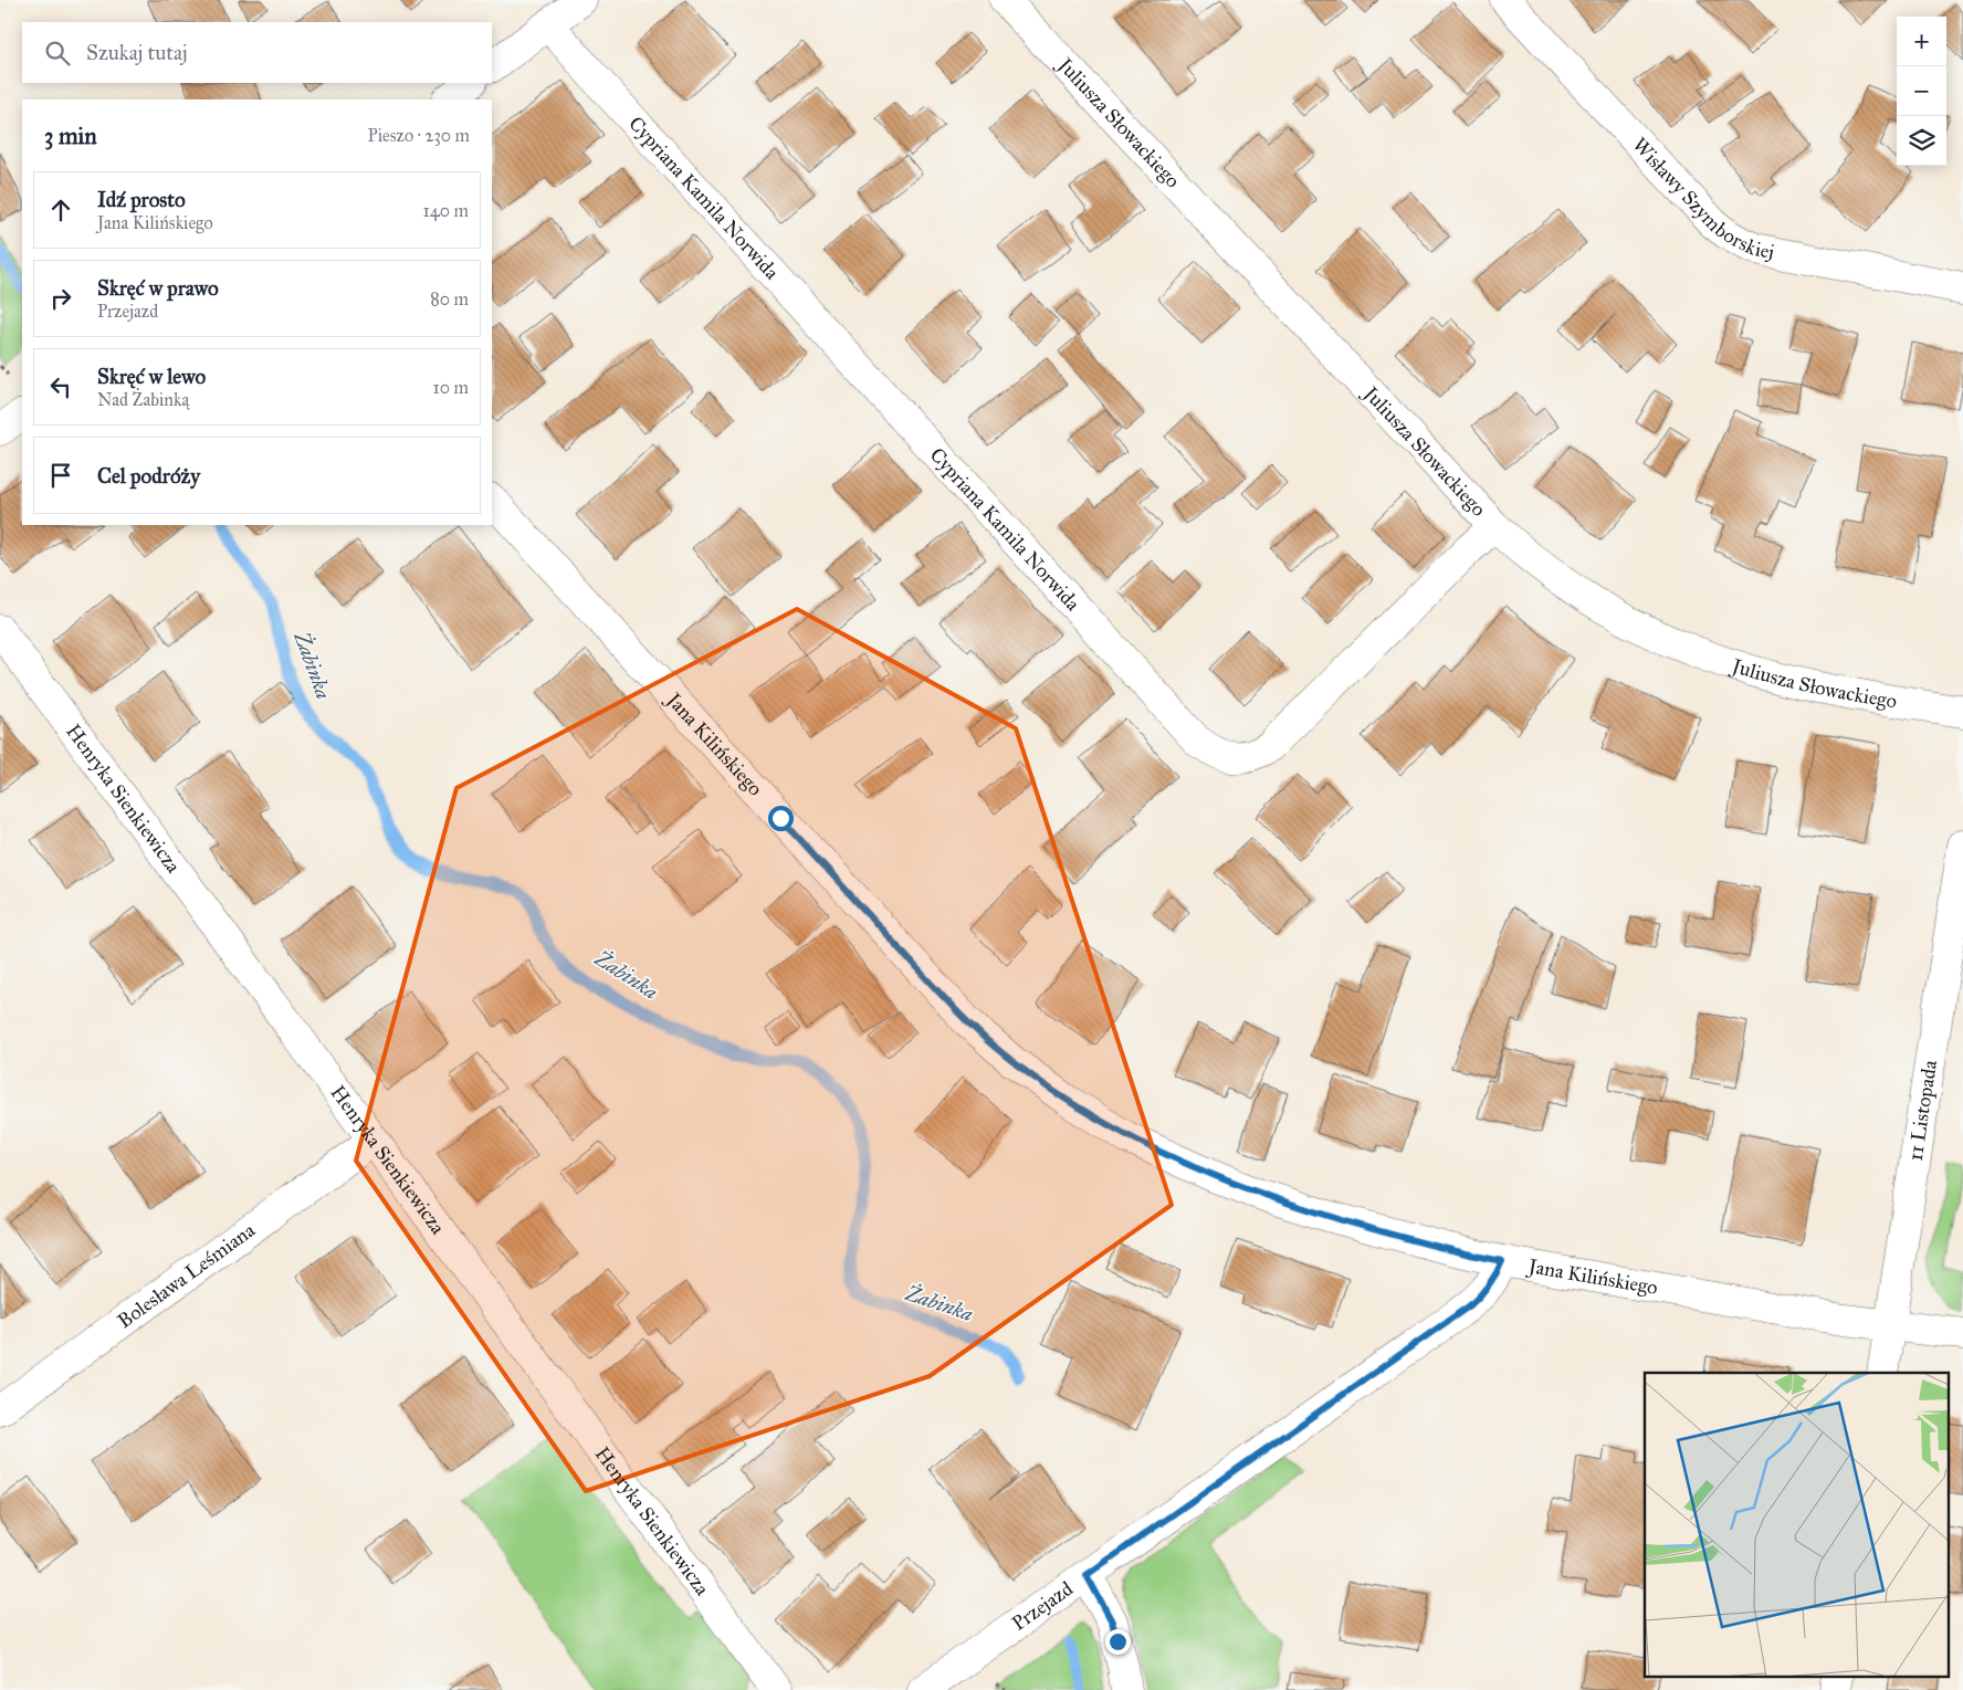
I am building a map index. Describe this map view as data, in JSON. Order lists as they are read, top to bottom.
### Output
{
  "streets": {
    "street": [
      "Juliusza Słowackiego",
      "Wisławy Szymborskiej",
      "Cypriana Kamila Norwida",
      "Jana Kilińskiego",
      "Henryka Sienkiewicza",
      "11 Listopada",
      "Bolesława Leśmiana",
      "Przejazd"
    ]
  },
  "crossings": [
    ["Juliusza Słowackiego", "Cypriana Kamila Norwida"],
    ["Jana Kilińskiego", "11 Listopada"],
    ["Jana Kilińskiego", "Przejazd"],
    ["Henryka Sienkiewicza", "Bolesława Leśmiana"]
  ],
  "water": ["Żabinka"],
  "page": {
    "map_buttons": ["+", "−"],
    "search": "Szukaj tutaj",
    "heading": ["3 min", "Pieszo · 230 m"],
    "list": [
      ["Idź prosto", "Jana Kilińskiego", "140 m"],
      ["Skręć w prawo", "Przejazd", "80 m"],
      ["Skręć w lewo", "Nad Żabinką", "10 m"],
      "Cel podróży"
    ]
  }
}
